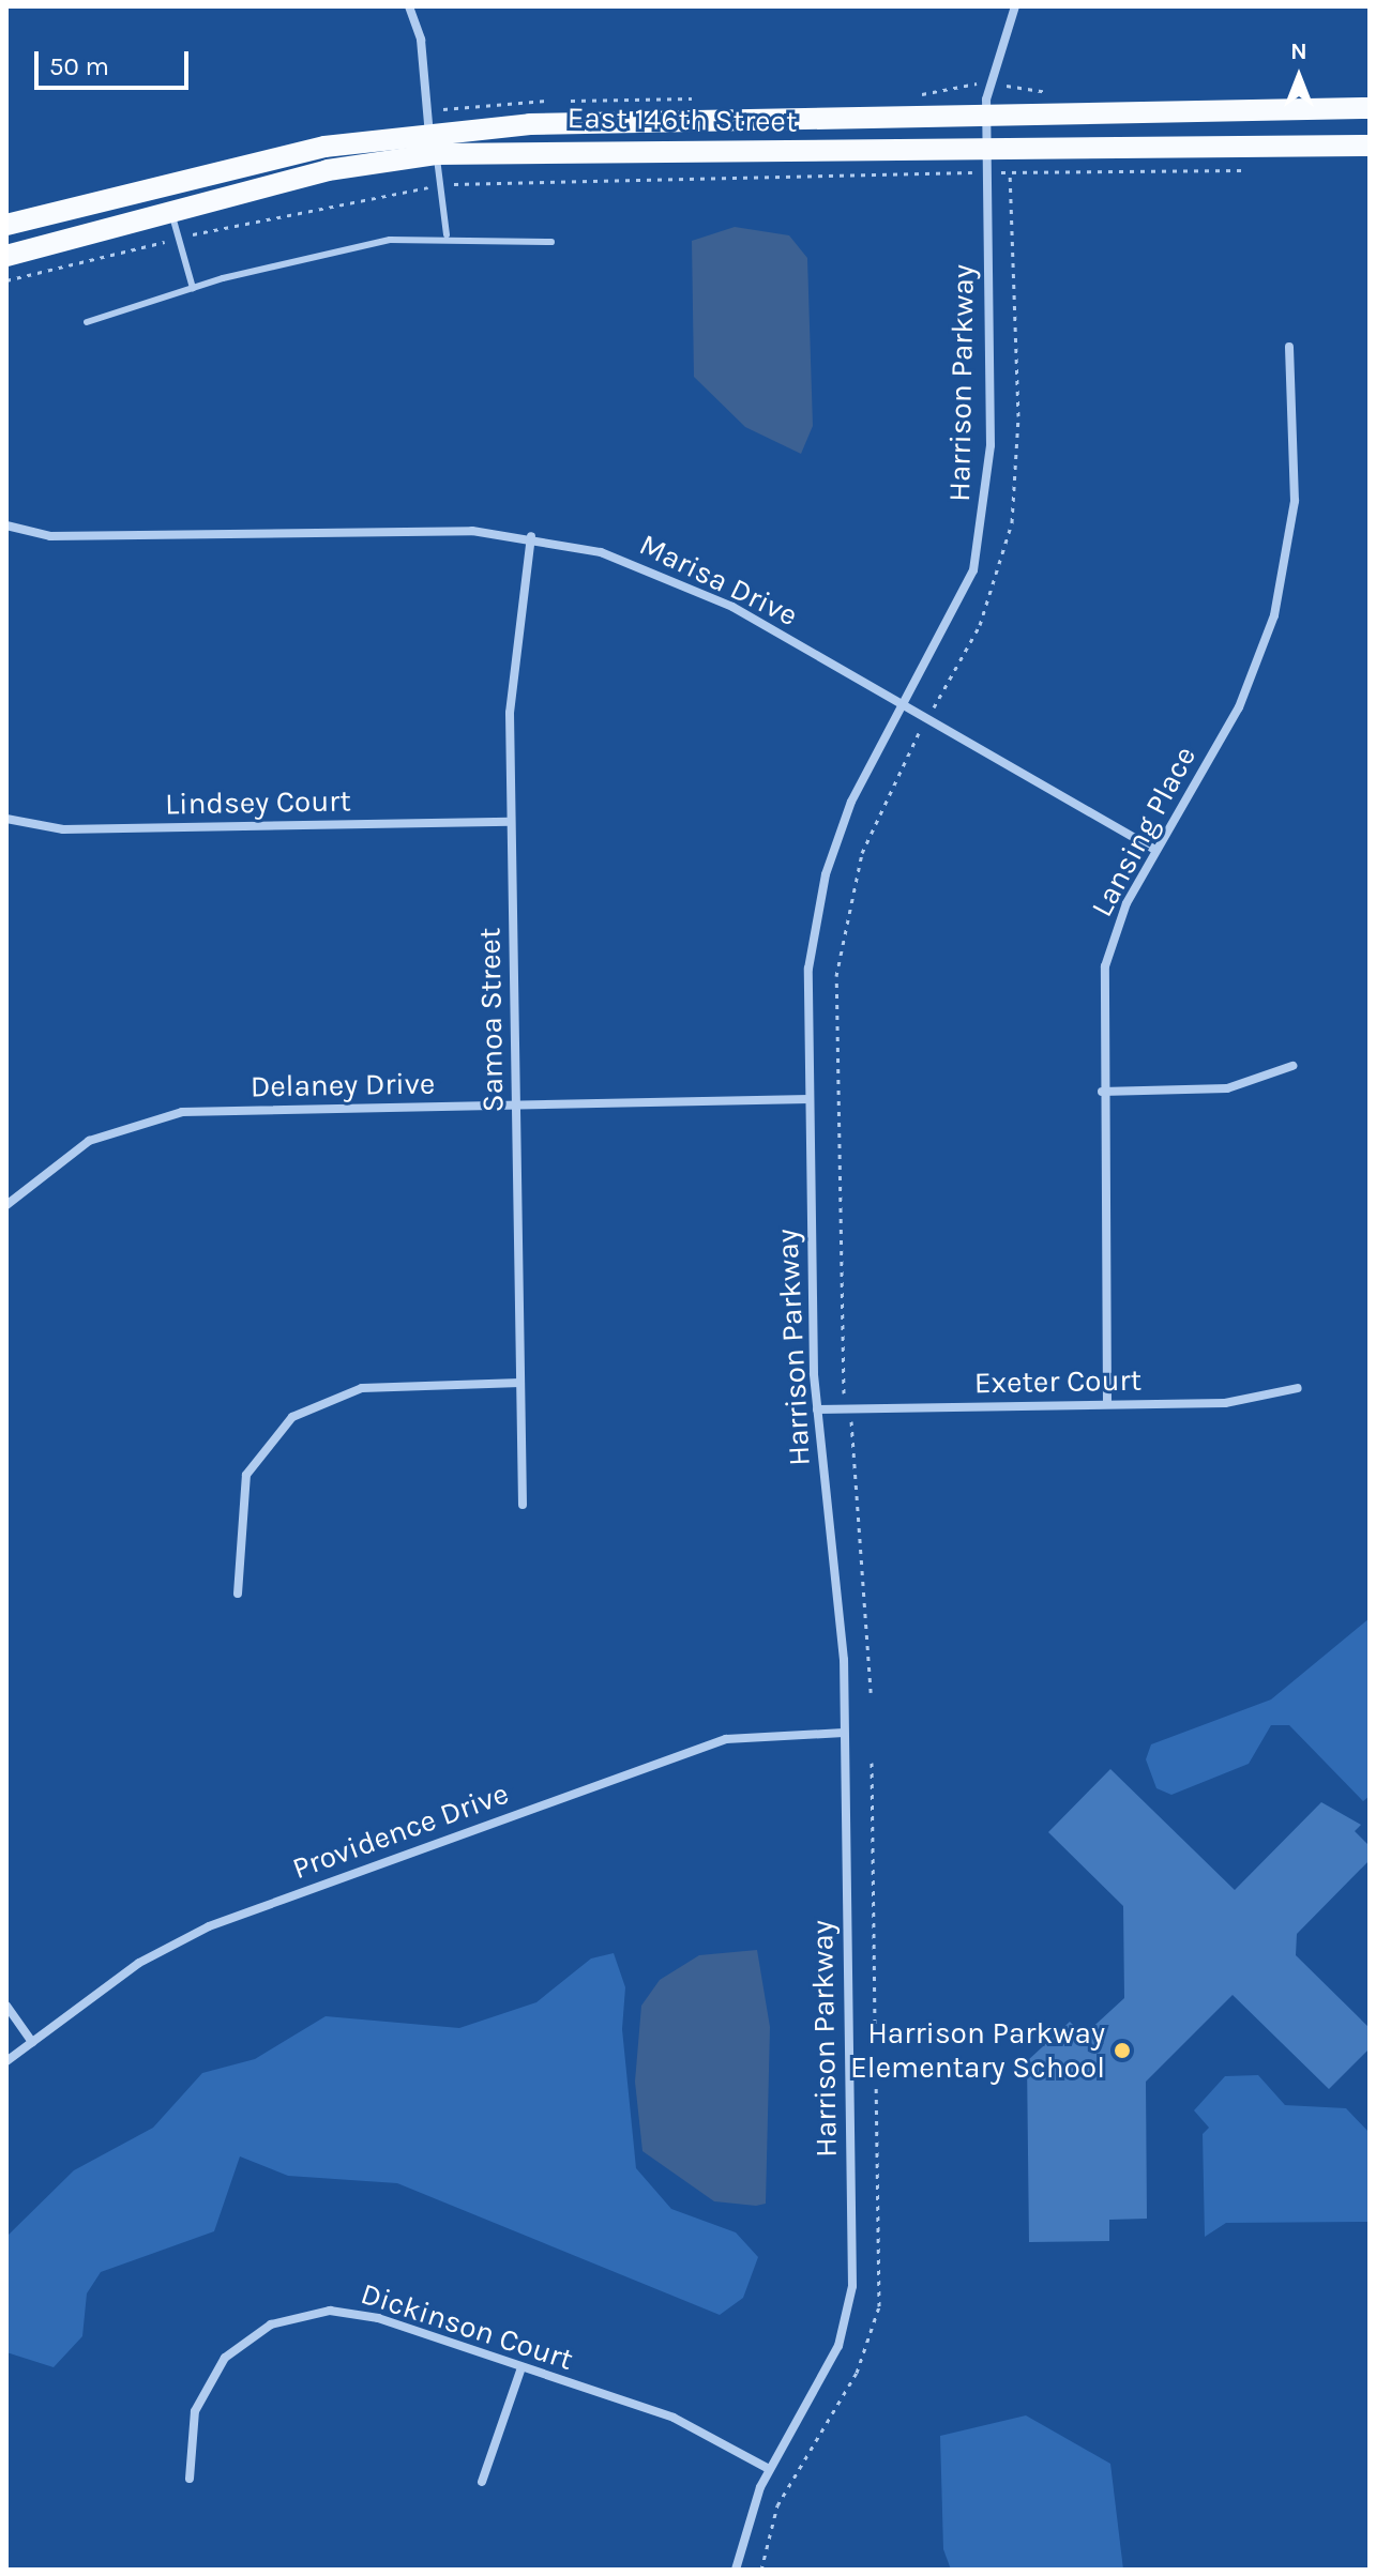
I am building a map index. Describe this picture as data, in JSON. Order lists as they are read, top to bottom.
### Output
{
  "streets": {
    "main road": ["East 146th Street"],
    "street": [
      "Harrison Parkway",
      "Marisa Drive",
      "Lindsey Court",
      "Lansing Place",
      "Samoa Street",
      "Delaney Drive",
      "Exeter Court",
      "Providence Drive",
      "Dickinson Court"
    ]
  },
  "crossings": [
    ["East 146th Street", "Harrison Parkway"],
    ["Harrison Parkway", "Marisa Drive"],
    ["Harrison Parkway", "Delaney Drive"],
    ["Harrison Parkway", "Exeter Court"],
    ["Harrison Parkway", "Providence Drive"],
    ["Harrison Parkway", "Dickinson Court"],
    ["Marisa Drive", "Lansing Place"],
    ["Marisa Drive", "Samoa Street"],
    ["Lindsey Court", "Samoa Street"],
    ["Lansing Place", "Exeter Court"],
    ["Samoa Street", "Delaney Drive"]
  ],
  "places": ["Harrison Parkway Elementary School"],
  "scale_bar": "50 m",
  "north": "top"
}
